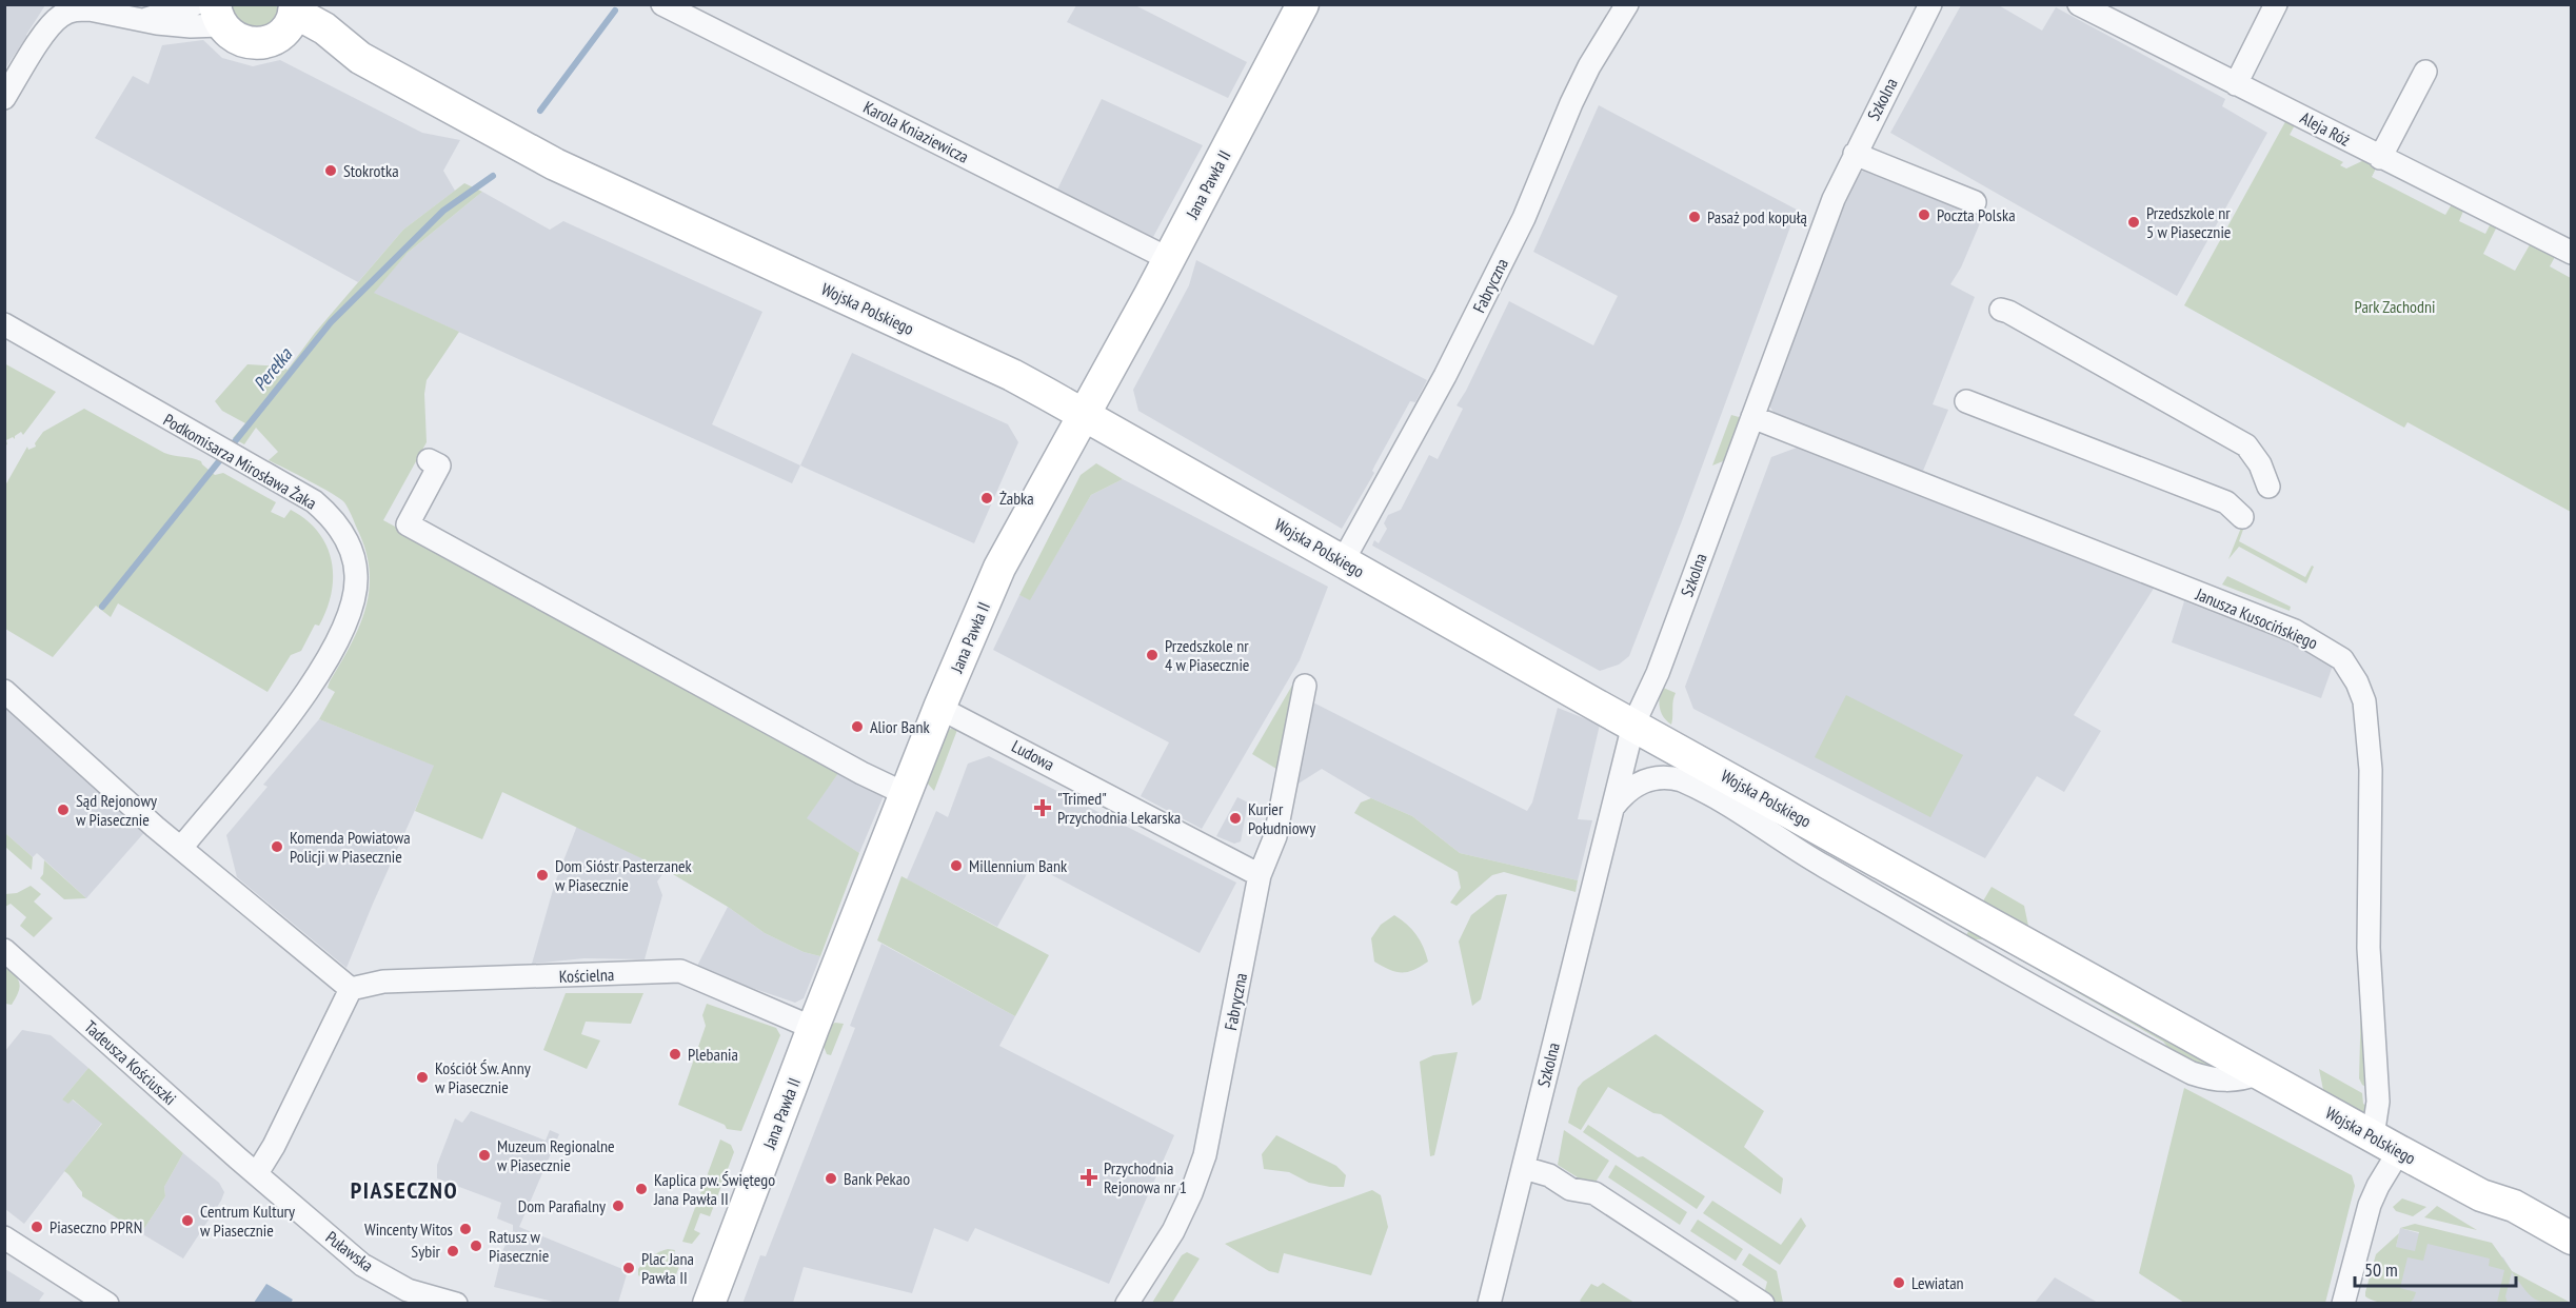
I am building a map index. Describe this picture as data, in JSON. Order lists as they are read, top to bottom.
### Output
{
  "streets": {
    "street": [
      "Szkolna",
      "Aleja Róż",
      "Karola Kniaziewicza",
      "Jana Pawła II",
      "Fabryczna",
      "Wojska Polskiego",
      "Podkomisarza Mirosława Żaka",
      "Janusza Kusocińskiego",
      "Ludowa",
      "Kościelna",
      "Tadeusza Kościuszki",
      "Puławska"
    ]
  },
  "crossings": [
    ["Szkolna", "Wojska Polskiego"],
    ["Szkolna", "Janusza Kusocińskiego"],
    ["Karola Kniaziewicza", "Jana Pawła II"],
    ["Jana Pawła II", "Wojska Polskiego"],
    ["Jana Pawła II", "Ludowa"],
    ["Jana Pawła II", "Kościelna"],
    ["Fabryczna", "Wojska Polskiego"],
    ["Fabryczna", "Ludowa"],
    ["Wojska Polskiego", "Janusza Kusocińskiego"],
    ["Tadeusza Kościuszki", "Puławska"]
  ],
  "districts": ["PIASECZNO"],
  "water": ["Perełka"],
  "parks": ["Park Zachodni"],
  "places": {
    "other": [
      "Stokrotka",
      "Poczta Polska",
      "Pasaż pod kopułą",
      "Przedszkole nr 5 w Piasecznie",
      "Żabka",
      "Przedszkole nr 4 w Piasecznie",
      "Alior Bank",
      "Sąd Rejonowy w Piasecznie",
      "Kurier Południowy",
      "Komenda Powiatowa Policji w Piasecznie",
      "Millennium Bank",
      "Dom Sióstr Pasterzanek w Piasecznie",
      "Plebania",
      "Kościół Św. Anny w Piasecznie",
      "Muzeum Regionalne w Piasecznie",
      "Bank Pekao",
      "Kaplica pw. Świętego Jana Pawła II",
      "Dom Parafialny",
      "Centrum Kultury w Piasecznie",
      "Piaseczno PPRN",
      "Wincenty Witos",
      "Ratusz w Piasecznie",
      "Sybir",
      "Plac Jana Pawła II",
      "Lewiatan"
    ],
    "health": ["\"Trimed\" Przychodnia Lekarska", "Przychodnia Rejonowa nr 1"]
  },
  "scale_bar": "50 m"
}
